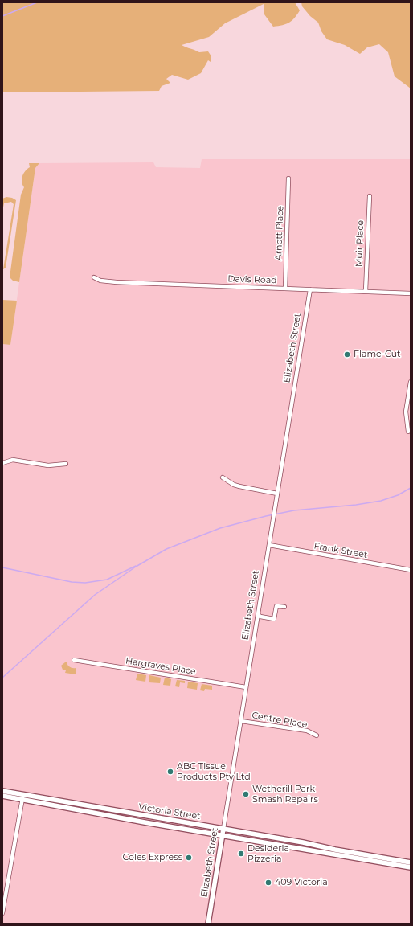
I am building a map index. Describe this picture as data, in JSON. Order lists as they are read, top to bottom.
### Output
{
  "streets": {
    "main road": ["Elizabeth Street", "Victoria Street"],
    "street": [
      "Arnott Place",
      "Muir Place",
      "Davis Road",
      "Frank Street",
      "Hargraves Place",
      "Centre Place"
    ]
  },
  "crossings": [
    ["Arnott Place", "Davis Road"],
    ["Muir Place", "Davis Road"],
    ["Davis Road", "Elizabeth Street"],
    ["Elizabeth Street", "Frank Street"],
    ["Elizabeth Street", "Hargraves Place"],
    ["Elizabeth Street", "Centre Place"],
    ["Elizabeth Street", "Victoria Street"]
  ],
  "places": [
    "Flame-Cut",
    "ABC Tissue Products Pty Ltd",
    "Wetherill Park Smash Repairs",
    "Desideria Pizzeria",
    "Coles Express",
    "409 Victoria"
  ]
}
